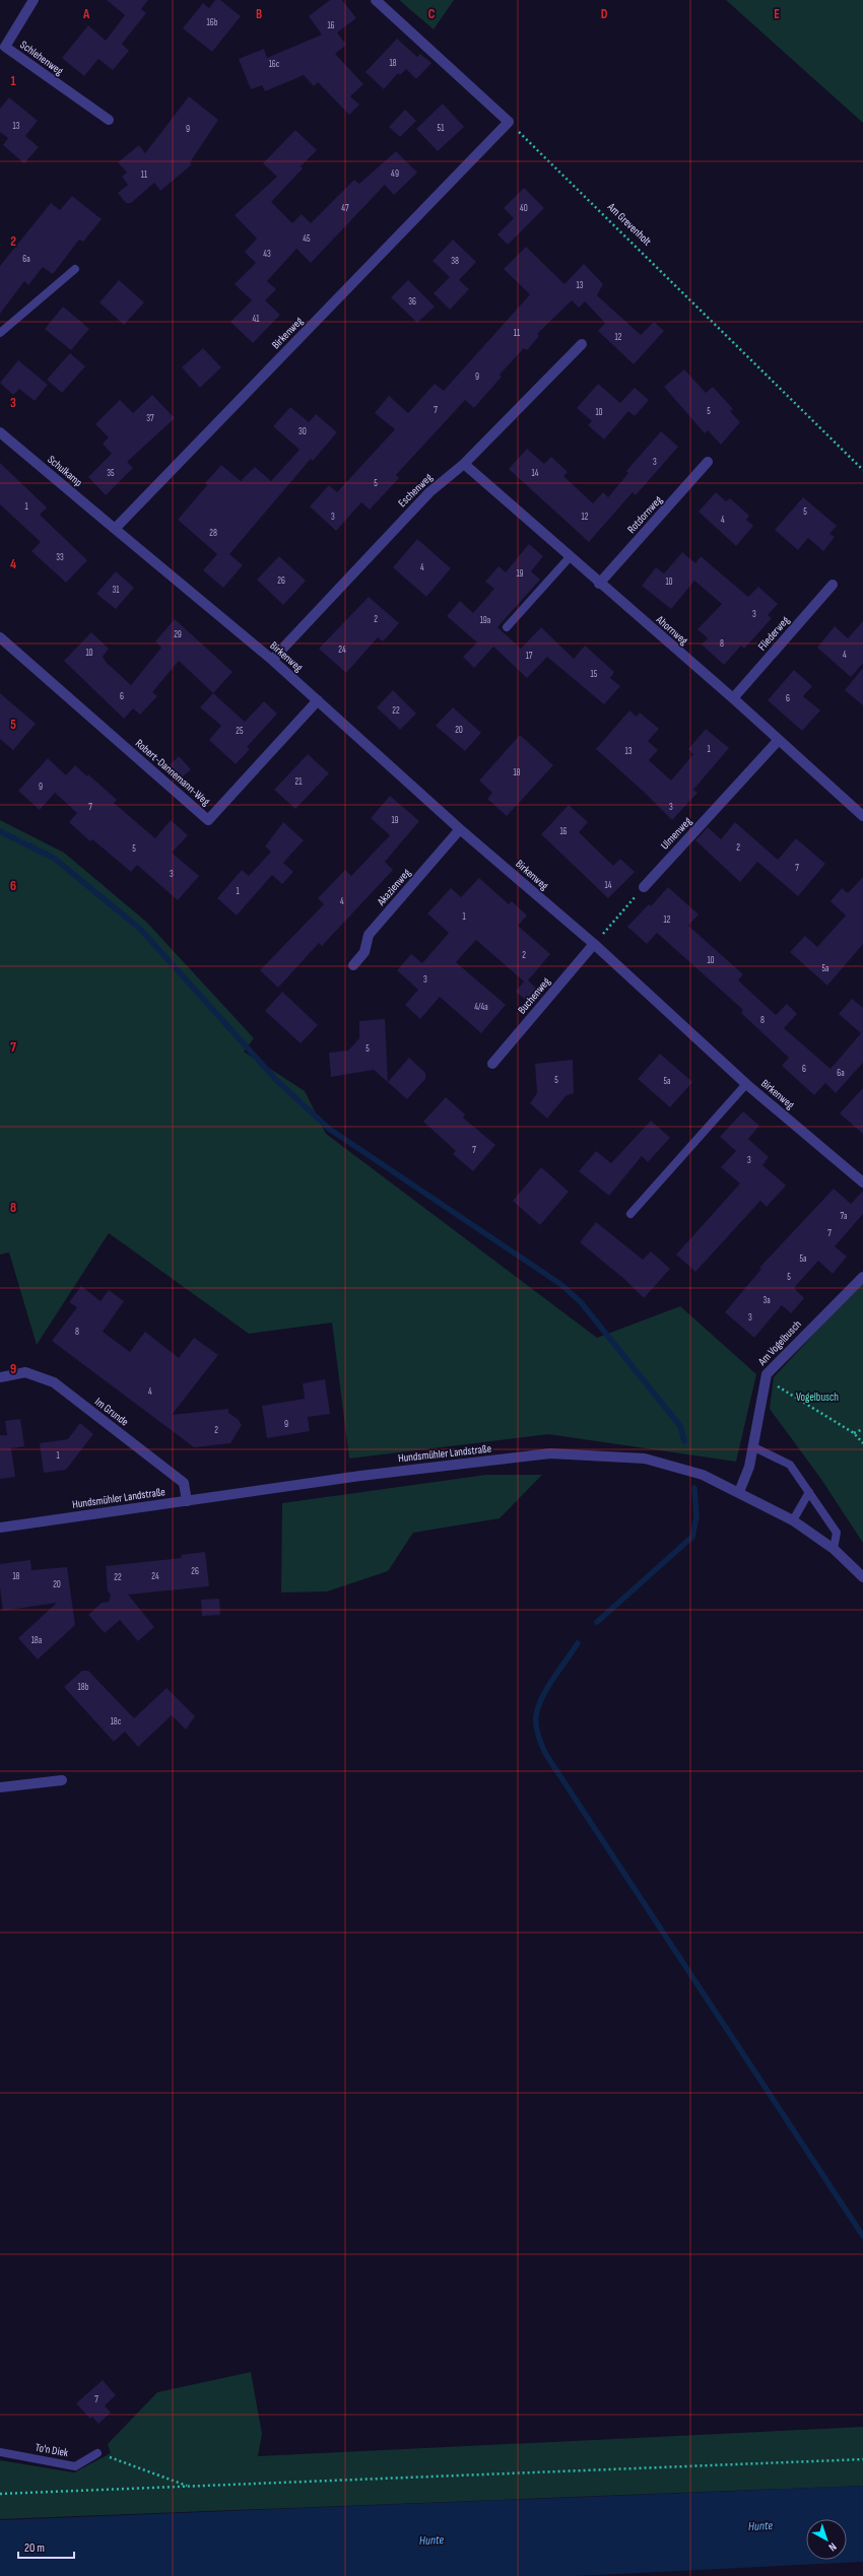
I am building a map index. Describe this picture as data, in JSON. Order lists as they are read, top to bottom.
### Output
{
  "streets": {
    "street": [
      "Schlehenweg",
      "Birkenweg",
      "Schulkamp",
      "Eschenweg",
      "Rotdornweg",
      "Ahornweg",
      "Fliederweg",
      "Robert-Dannemann-Weg",
      "Ulmenweg",
      "Akazienweg",
      "Buchenweg",
      "Am Vogelbusch",
      "Im Grunde",
      "Hundsmühler Landstraße"
    ],
    "lane": ["To'n Diek"],
    "path": ["Am Grevenholt"]
  },
  "crossings": [
    ["Am Grevenholt", "Birkenweg"],
    ["Birkenweg", "Schulkamp"],
    ["Birkenweg", "Eschenweg"],
    ["Birkenweg", "Robert-Dannemann-Weg"],
    ["Birkenweg", "Akazienweg"],
    ["Birkenweg", "Buchenweg"],
    ["Eschenweg", "Ahornweg"],
    ["Rotdornweg", "Ahornweg"],
    ["Ahornweg", "Fliederweg"],
    ["Ahornweg", "Ulmenweg"],
    ["Am Vogelbusch", "Hundsmühler Landstraße"],
    ["Im Grunde", "Hundsmühler Landstraße"]
  ],
  "water": ["Hunte"],
  "parks": ["Vogelbusch"],
  "house_numbers": [
    "16b",
    "16",
    "18",
    "16c",
    "13",
    "51",
    "9",
    "49",
    "11",
    "47",
    "40",
    "45",
    "43",
    "6a",
    "38",
    "13",
    "36",
    "41",
    "11",
    "12",
    "9",
    "7",
    "5",
    "10",
    "37",
    "30",
    "3",
    "35",
    "14",
    "5",
    "1",
    "5",
    "3",
    "12",
    "4",
    "28",
    "33",
    "4",
    "19",
    "26",
    "10",
    "31",
    "3",
    "2",
    "19a",
    "29",
    "8",
    "24",
    "10",
    "4",
    "17",
    "15",
    "6",
    "6",
    "22",
    "20",
    "25",
    "1",
    "13",
    "18",
    "21",
    "9",
    "7",
    "3",
    "19",
    "16",
    "2",
    "5",
    "7",
    "3",
    "14",
    "1",
    "4",
    "1",
    "12",
    "2",
    "10",
    "5a",
    "3",
    "4/4a",
    "8",
    "5",
    "6",
    "6a",
    "5",
    "5a",
    "7",
    "3",
    "7a",
    "7",
    "5a",
    "5",
    "3a",
    "3",
    "8",
    "4",
    "9",
    "2",
    "1",
    "26",
    "18",
    "24",
    "22",
    "20",
    "18a",
    "18b",
    "18c",
    "7"
  ],
  "scale_bar": "20 m",
  "north": "bottom right",
  "grid": {
    "columns": [
      "A",
      "B",
      "C",
      "D",
      "E"
    ],
    "rows": [
      "1",
      "2",
      "3",
      "4",
      "5",
      "6",
      "7",
      "8",
      "9"
    ]
  }
}
